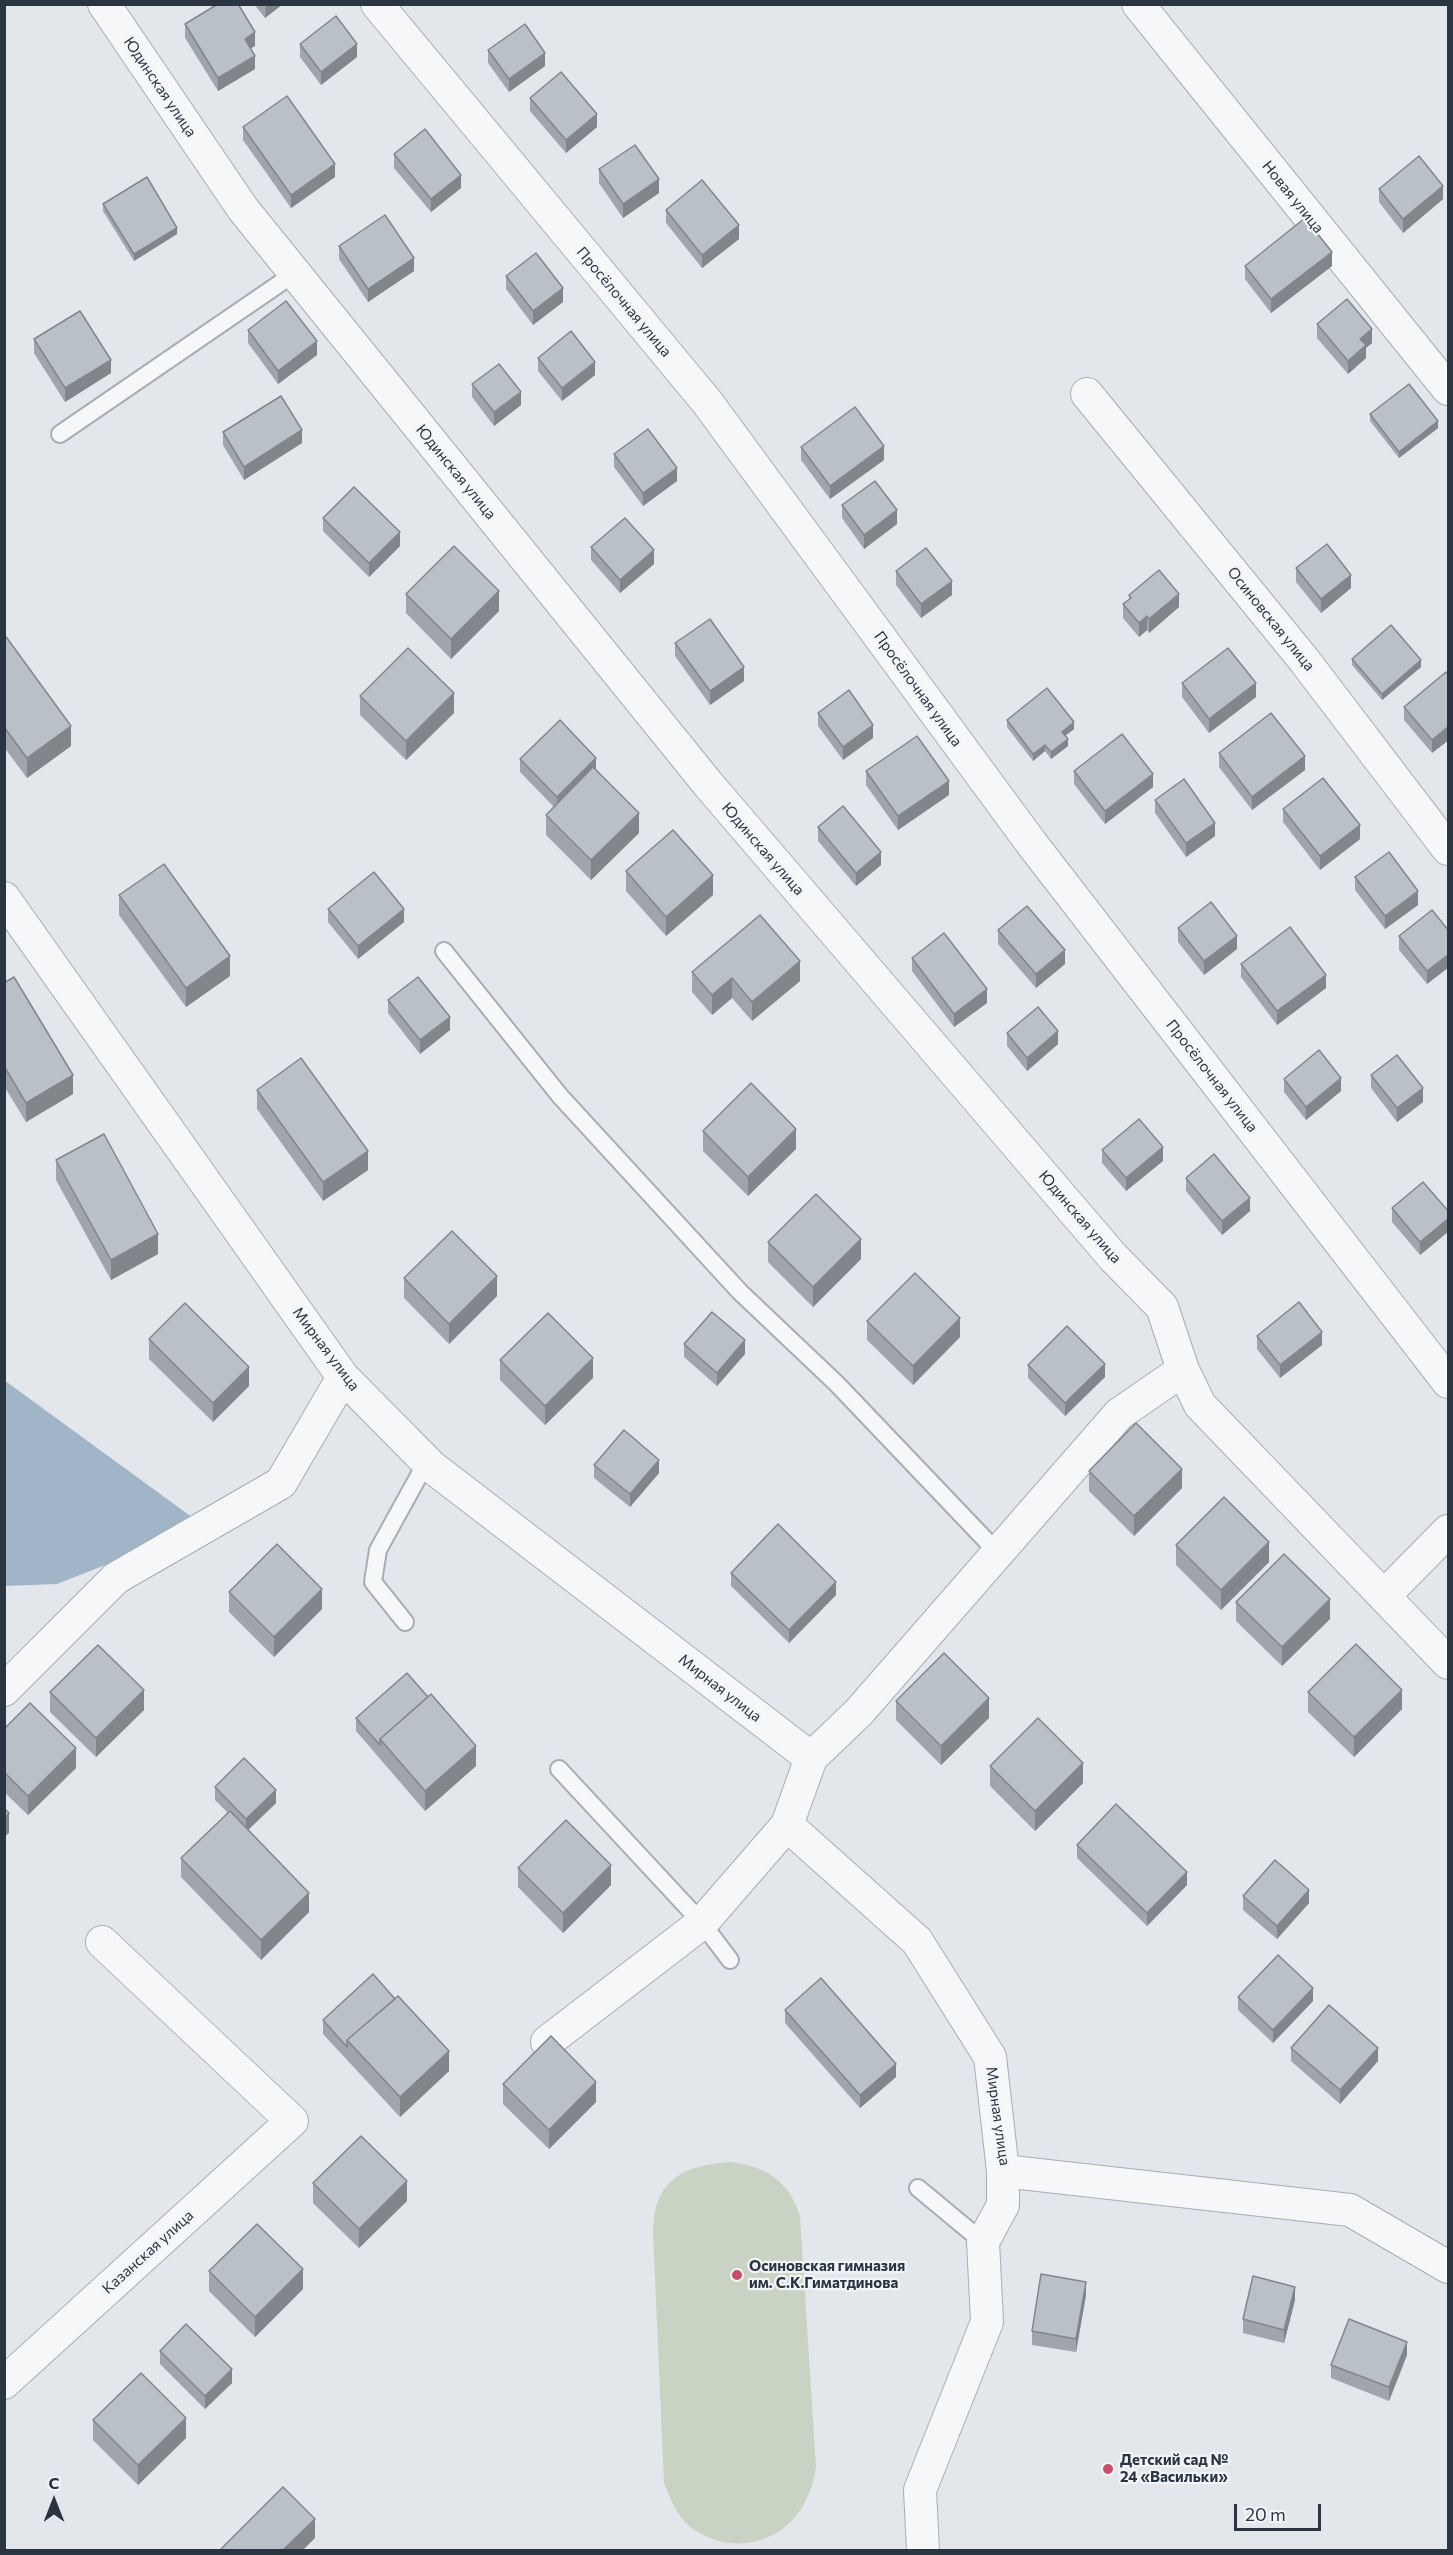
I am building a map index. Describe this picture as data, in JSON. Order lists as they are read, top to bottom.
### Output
{
  "streets": {
    "street": [
      "Юдинская улица",
      "Новая улица",
      "Просёлочная улица",
      "Осиновская улица",
      "Мирная улица",
      "Казанская улица"
    ]
  },
  "places": ["Осиновская гимназия им. С.К.Гиматдинова", "Детский сад № 24 «Васильки»"],
  "scale_bar": "20 m",
  "north": "top"
}
